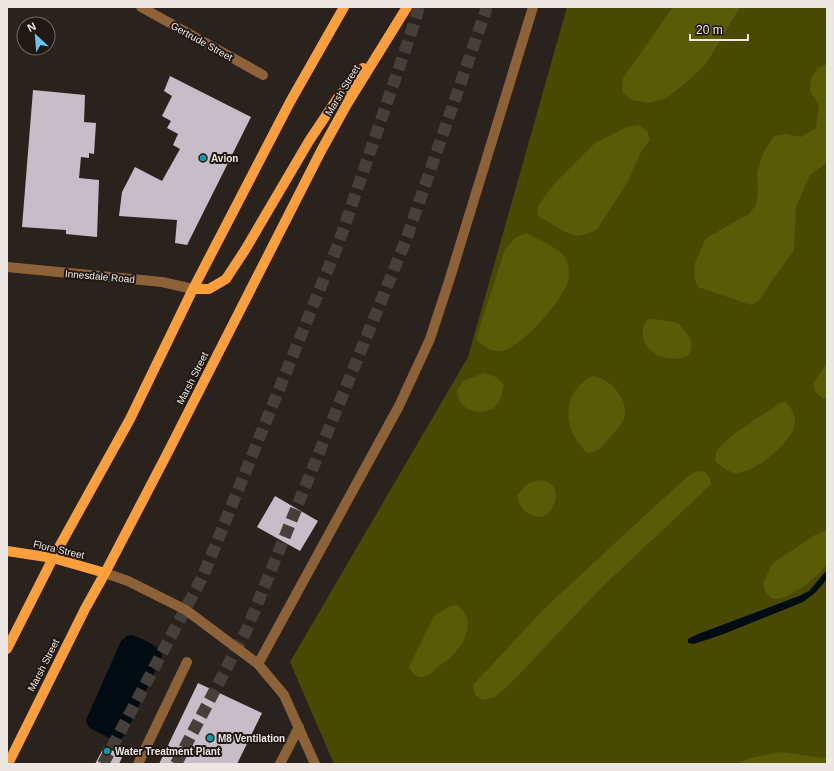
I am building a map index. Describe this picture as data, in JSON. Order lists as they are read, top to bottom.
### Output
{
  "streets": {
    "main road": ["Marsh Street", "Flora Street"],
    "street": ["Gertrude Street", "Innesdale Road"]
  },
  "crossings": [
    ["Marsh Street", "Flora Street"]
  ],
  "places": ["Avion", "M8 Ventilation", "Water Treatment Plant"],
  "scale_bar": "20 m",
  "north": "top left"
}
